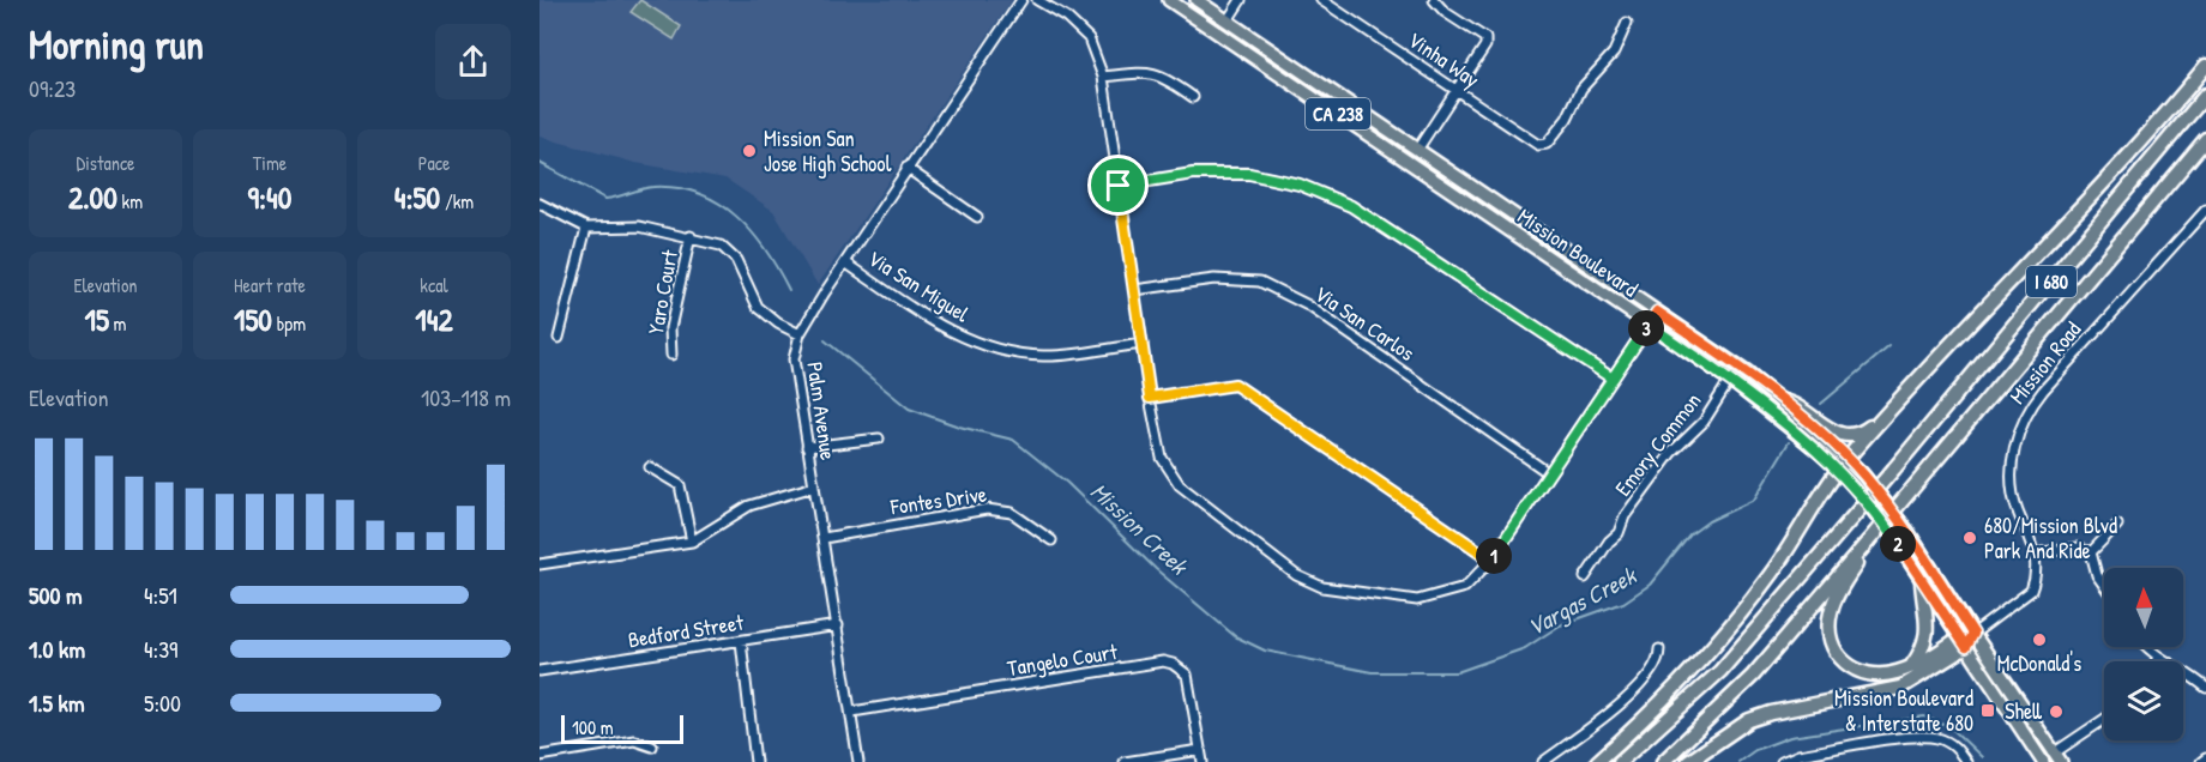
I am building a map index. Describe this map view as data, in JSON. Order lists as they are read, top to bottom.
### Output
{
  "streets": {
    "highway": ["I 680"],
    "main road": ["CA 238", "Mission Boulevard"],
    "street": [
      "Vinha Way",
      "Via San Miguel",
      "Yaro Court",
      "Via San Carlos",
      "Mission Road",
      "Palm Avenue",
      "Emory Common",
      "Fontes Drive",
      "Bedford Street",
      "Tangelo Court"
    ]
  },
  "crossings": [
    ["Mission Boulevard", "Mission Road"],
    ["Mission Boulevard", "Emory Common"],
    ["Via San Miguel", "Palm Avenue"],
    ["Palm Avenue", "Fontes Drive"],
    ["Palm Avenue", "Bedford Street"],
    ["Palm Avenue", "Tangelo Court"]
  ],
  "water": ["Mission Creek", "Vargas Creek"],
  "places": {
    "other": [
      "Mission San Jose High School",
      "680/Mission Blvd Park And Ride",
      "McDonald's",
      "Shell"
    ],
    "transit": ["Mission Boulevard & Interstate 680"]
  },
  "scale_bar": "100 m",
  "north": "top",
  "page": {
    "heading": ["Morning run", "09:23"],
    "stats": [
      ["Distance", "2.00 km"],
      ["Time", "9:40"],
      ["Pace", "4:50 /km"],
      ["Elevation", "15 m"],
      ["Heart rate", "150 bpm"],
      ["kcal", "142"]
    ],
    "pins": ["3", "2", "1"],
    "chart": ["Elevation", "103–118 m"],
    "list": [
      {
        "name": "500 m",
        "note": "4:51"
      },
      {
        "name": "1.0 km",
        "note": "4:39"
      },
      {
        "name": "1.5 km",
        "note": "5:00"
      }
    ],
    "scale": "100 m"
  }
}
